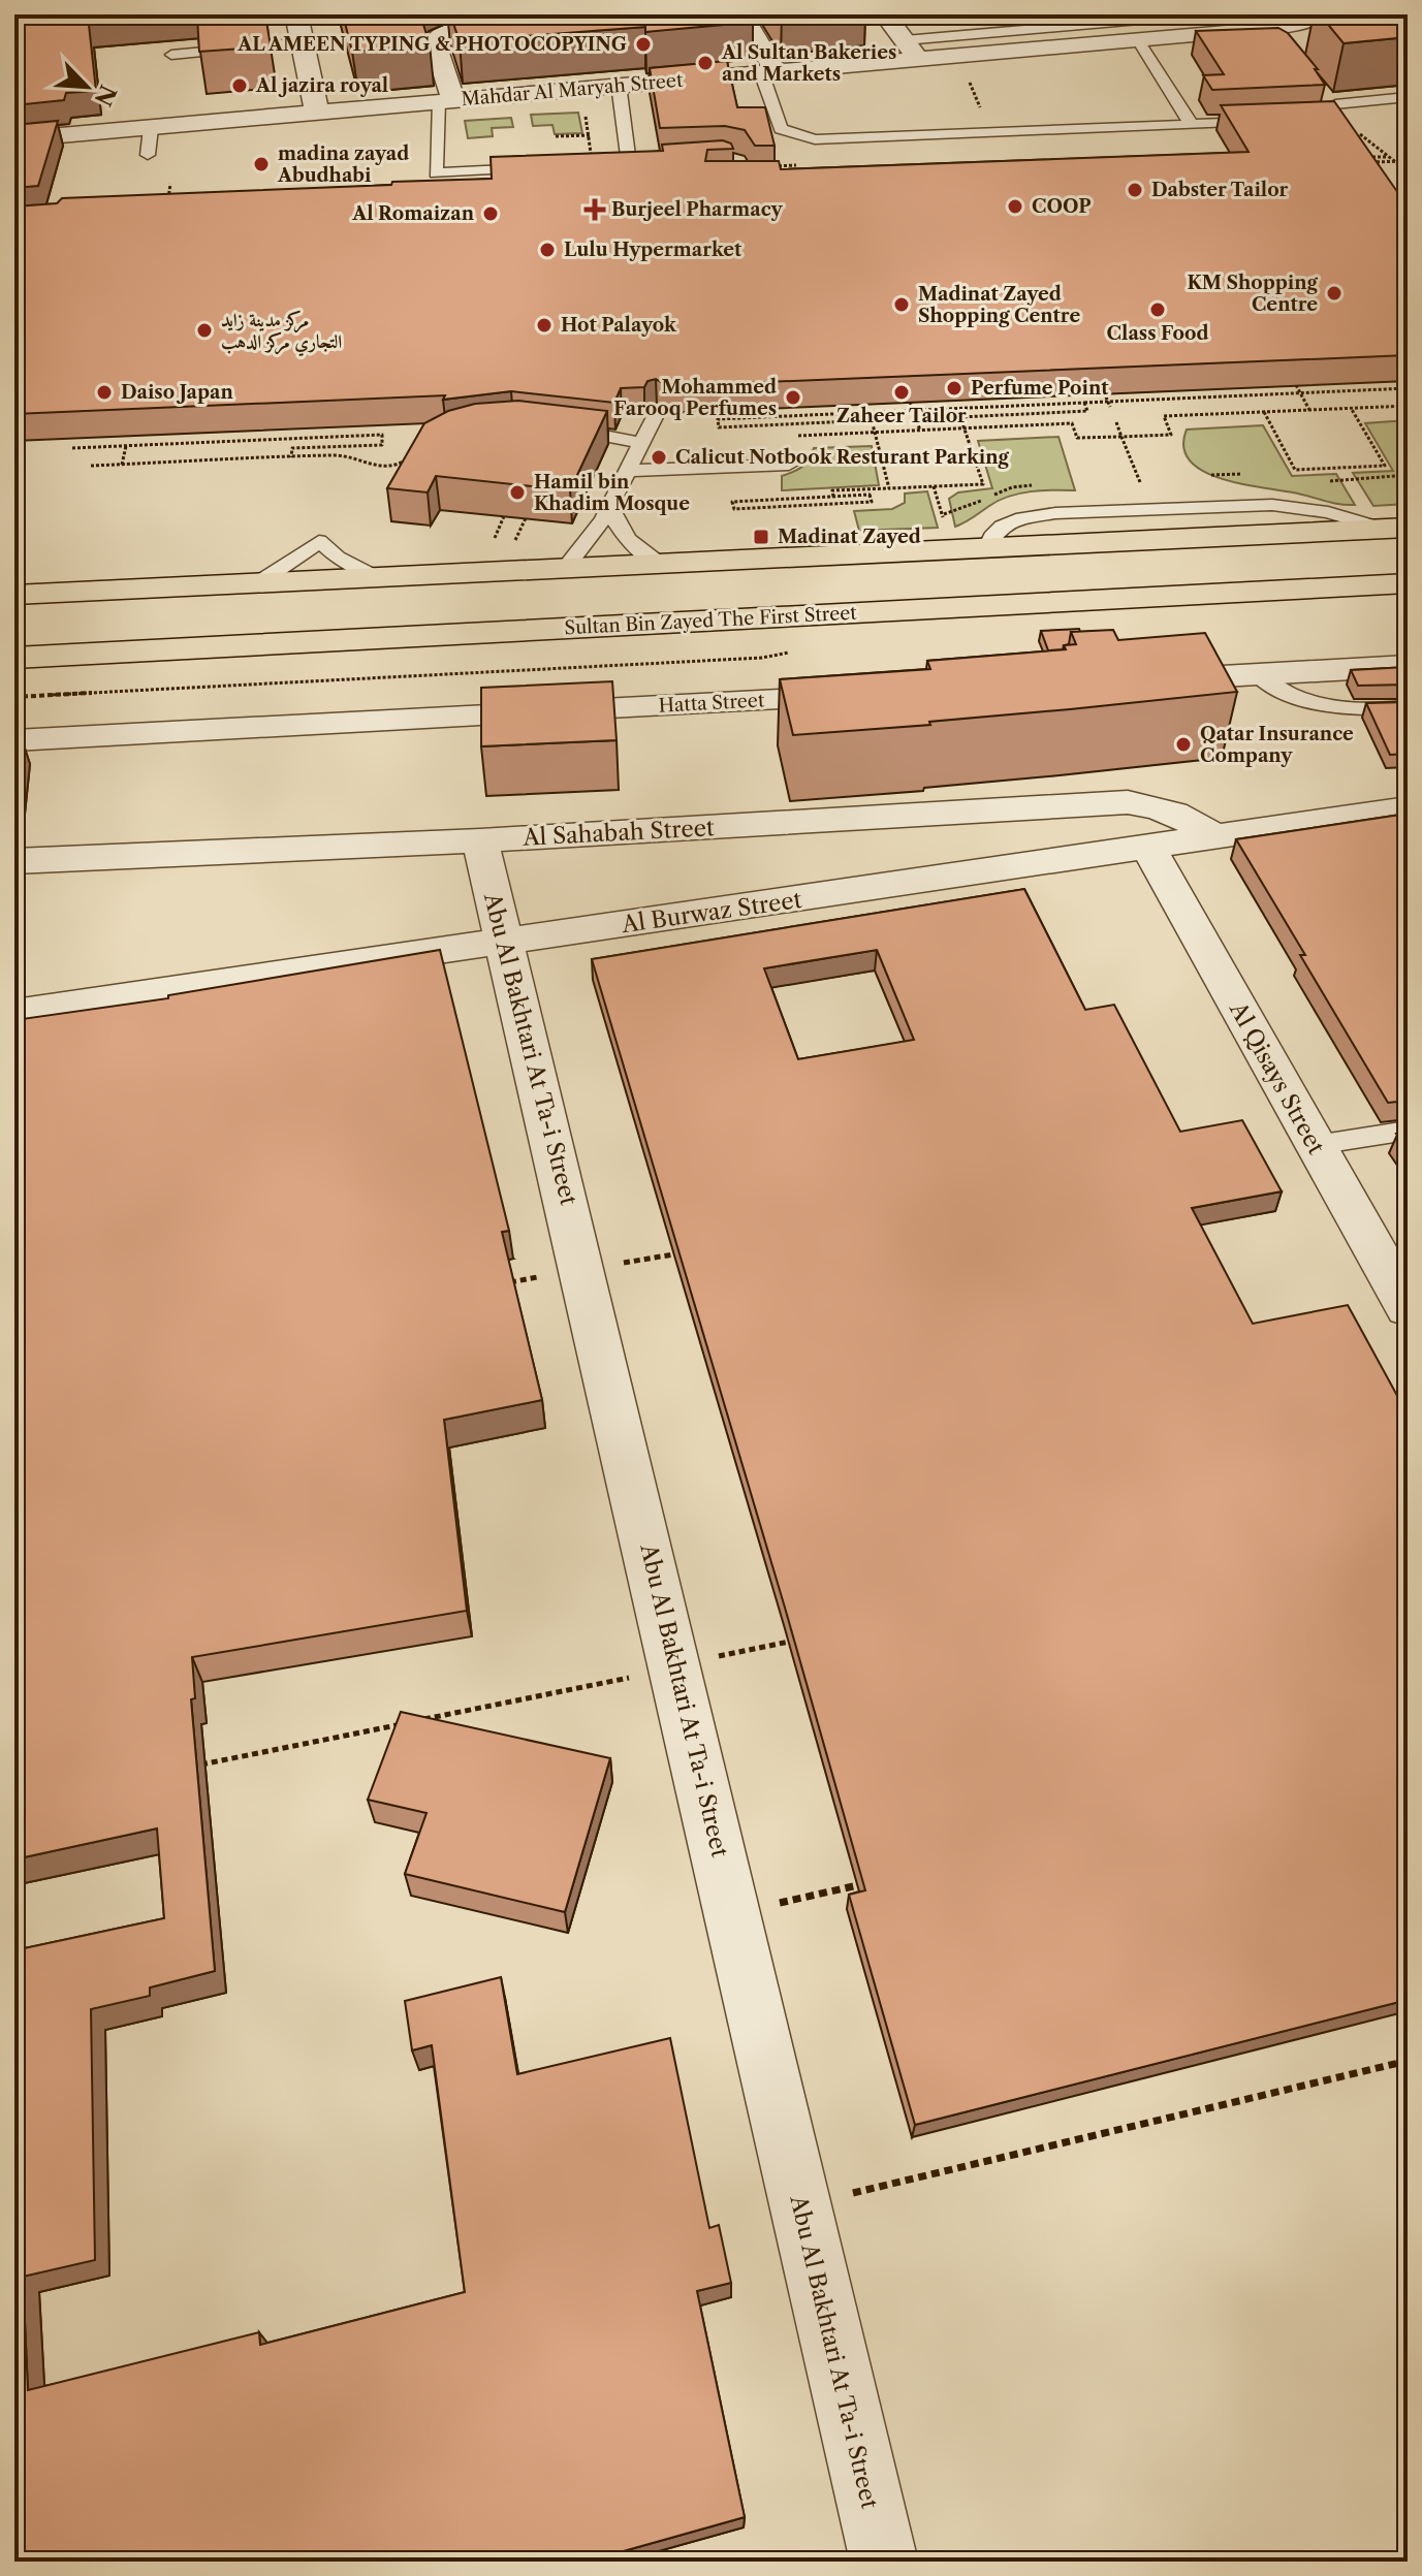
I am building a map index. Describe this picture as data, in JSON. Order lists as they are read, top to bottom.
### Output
{
  "streets": {
    "main road": ["Sultan Bin Zayed The First Street"],
    "street": [
      "Mahdar Al Maryah Street",
      "Hatta Street",
      "Al Sahabah Street",
      "Al Burwaz Street",
      "Abu Al Bakhtari At Ta-i Street",
      "Al Qisays Street"
    ]
  },
  "crossings": [
    ["Al Sahabah Street", "Al Burwaz Street"],
    ["Al Sahabah Street", "Abu Al Bakhtari At Ta-i Street"],
    ["Al Burwaz Street", "Abu Al Bakhtari At Ta-i Street"],
    ["Al Burwaz Street", "Al Qisays Street"]
  ],
  "places": {
    "other": [
      "AL AMEEN TYPING & PHOTOCOPYING",
      "Al Sultan Bakeries and Markets",
      "Al jazira royal",
      "madina zayad Abudhabi",
      "Dabster Tailor",
      "COOP",
      "Al Romaizan",
      "Lulu Hypermarket",
      "KM Shopping Centre",
      "Madinat Zayed Shopping Centre",
      "Class Food",
      "Hot Palayok",
      "مركز مدينة زايد التجاري مركز الدهب",
      "Perfume Point",
      "Daiso Japan",
      "Zaheer Tailor",
      "Mohammed Farooq Perfumes",
      "Calicut Notbook Resturant Parking",
      "Hamil bin Khadim Mosque",
      "Qatar Insurance Company"
    ],
    "health": ["Burjeel Pharmacy"],
    "transit": ["Madinat Zayed"]
  },
  "north": "bottom right"
}
